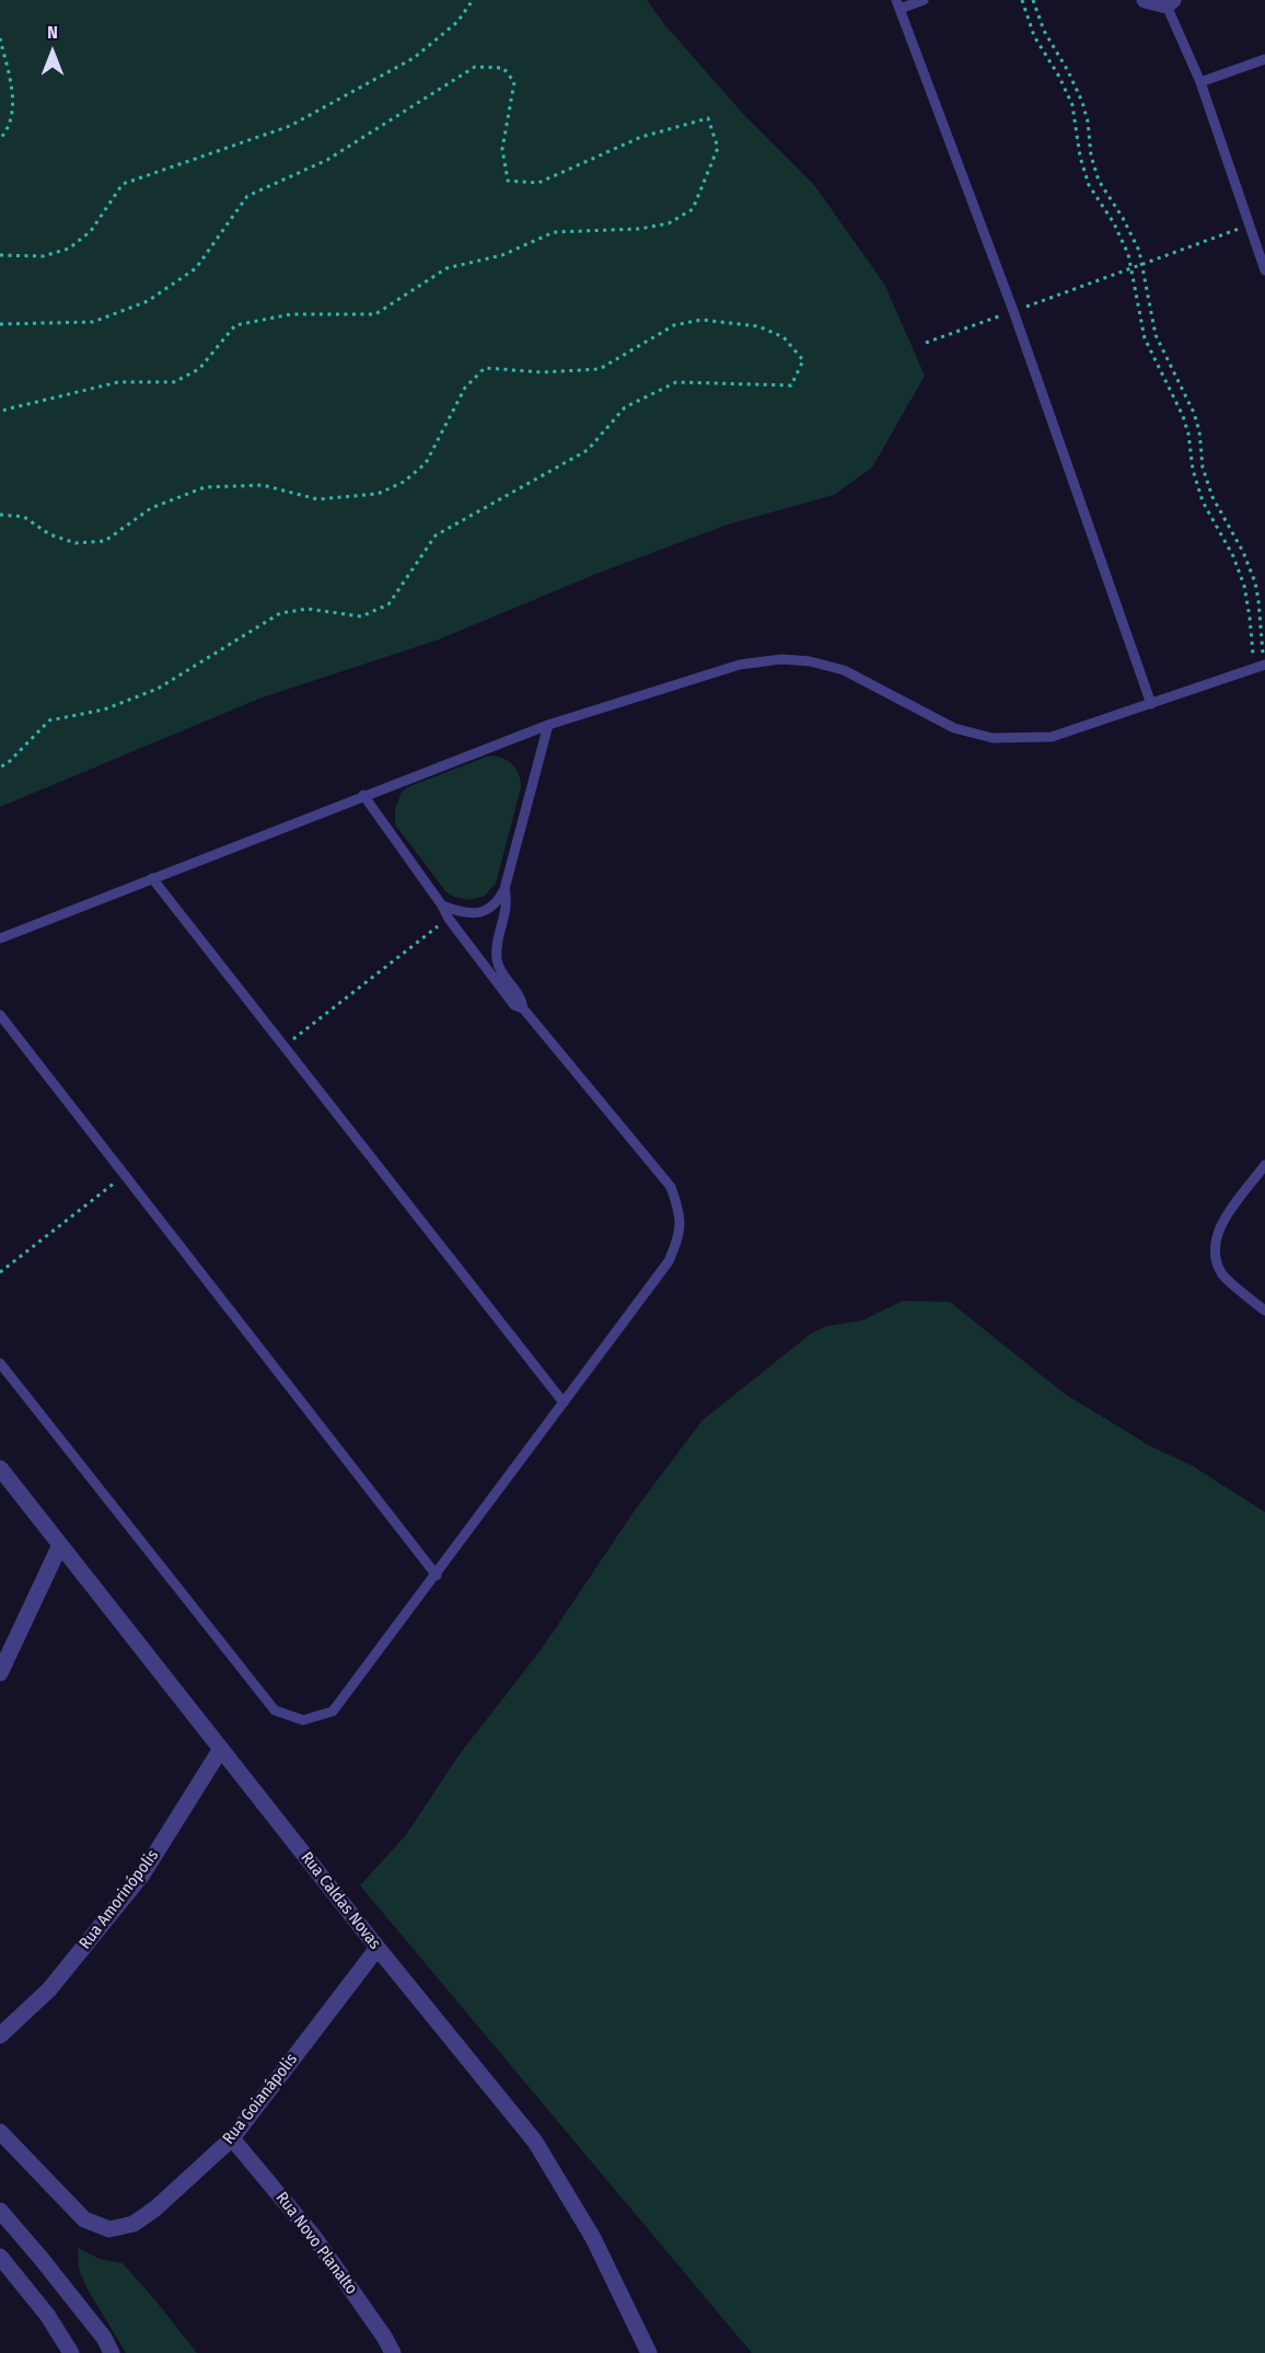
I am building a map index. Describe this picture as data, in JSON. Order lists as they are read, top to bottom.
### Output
{
  "streets": {
    "street": [
      "Rua Amorinópolis",
      "Rua Caldas Novas",
      "Rua Goianápolis",
      "Rua Novo Planalto"
    ]
  },
  "crossings": [
    ["Rua Amorinópolis", "Rua Caldas Novas"],
    ["Rua Caldas Novas", "Rua Goianápolis"],
    ["Rua Goianápolis", "Rua Novo Planalto"]
  ],
  "north": "top"
}
